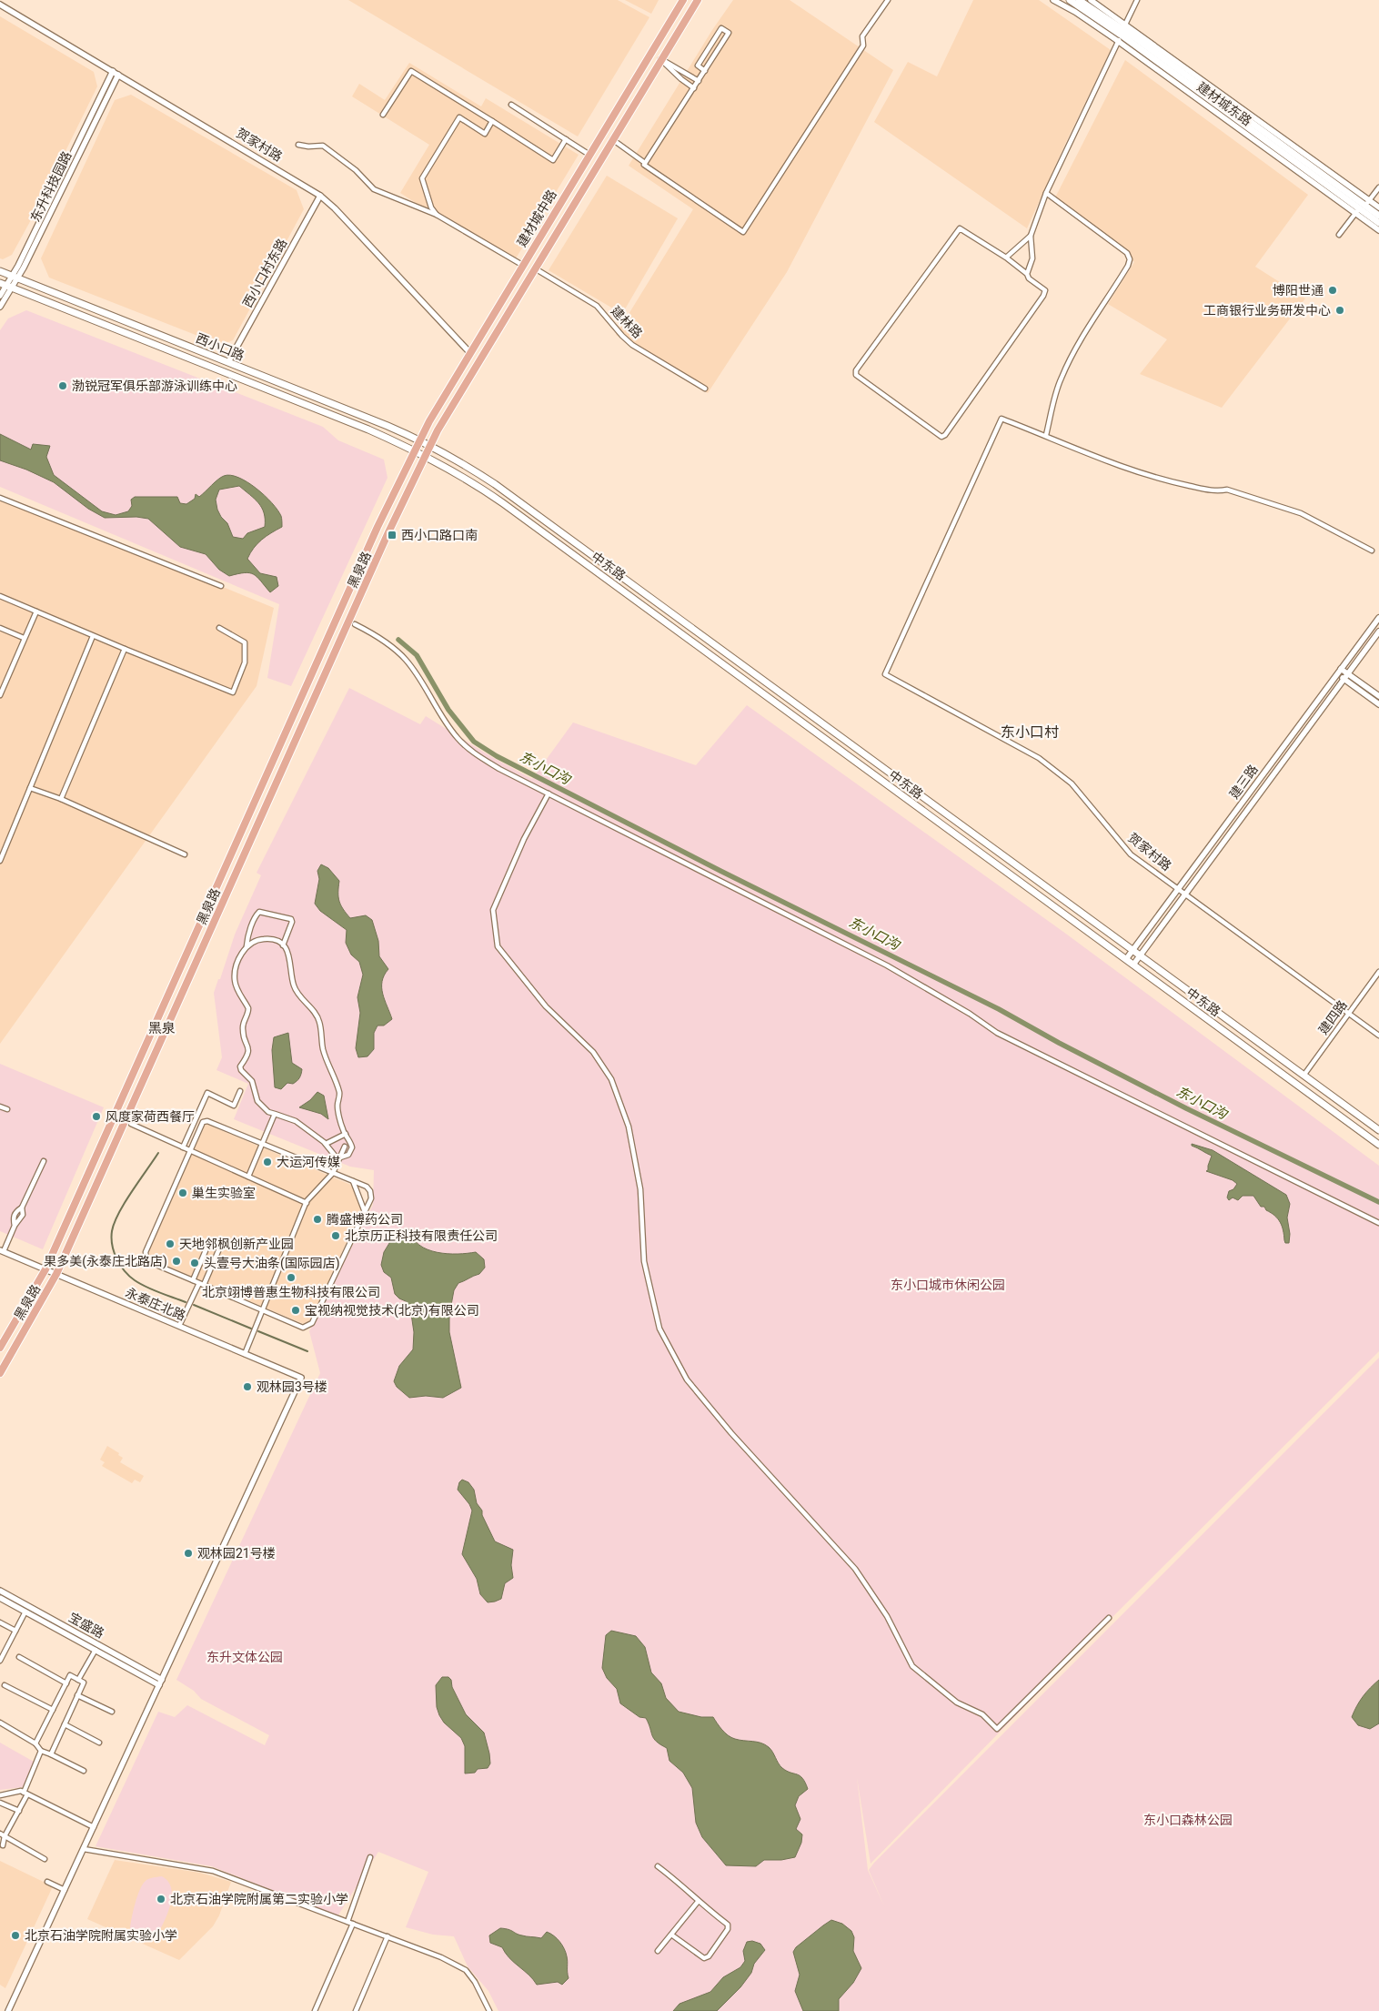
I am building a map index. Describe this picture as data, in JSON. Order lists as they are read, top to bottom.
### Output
{
  "streets": {
    "main road": [
      "建材城东路",
      "建材城中路",
      "西小口路",
      "中东路",
      "黑泉路"
    ],
    "street": [
      "贺家村路",
      "东升科技园路",
      "西小口村东路",
      "建林路",
      "建三路",
      "建四路",
      "永泰庄北路",
      "宝盛路"
    ]
  },
  "crossings": [
    ["贺家村路", "东升科技园路"],
    ["贺家村路", "建材城中路"],
    ["贺家村路", "西小口村东路"],
    ["贺家村路", "建三路"],
    ["贺家村路", "建四路"],
    ["东升科技园路", "西小口路"],
    ["建材城中路", "建林路"],
    ["建材城中路", "西小口路"],
    ["建材城中路", "中东路"],
    ["建材城中路", "黑泉路"],
    ["西小口村东路", "西小口路"],
    ["西小口路", "中东路"],
    ["西小口路", "黑泉路"],
    ["中东路", "黑泉路"],
    ["中东路", "建三路"],
    ["中东路", "建四路"],
    ["黑泉路", "永泰庄北路"],
    ["永泰庄北路", "宝盛路"]
  ],
  "districts": ["东小口村", "黑泉"],
  "water": ["东小口沟"],
  "parks": ["东小口城市休闲公园", "东升文体公园", "东小口森林公园"],
  "places": {
    "other": [
      "博阳世通",
      "工商银行业务研发中心",
      "渤锐冠军俱乐部游泳训练中心",
      "风度家荷西餐厅",
      "大运河传媒",
      "巢生实验室",
      "腾盛博药公司",
      "北京历正科技有限责任公司",
      "天地邻枫创新产业园",
      "果多美(永泰庄北路店)",
      "头壹号大油条(国际园店)",
      "北京翊博普惠生物科技有限公司",
      "宝视纳视觉技术(北京)有限公司",
      "观林园3号楼",
      "观林园21号楼",
      "北京石油学院附属第二实验小学",
      "北京石油学院附属实验小学"
    ],
    "transit": ["西小口路口南"]
  }
}
